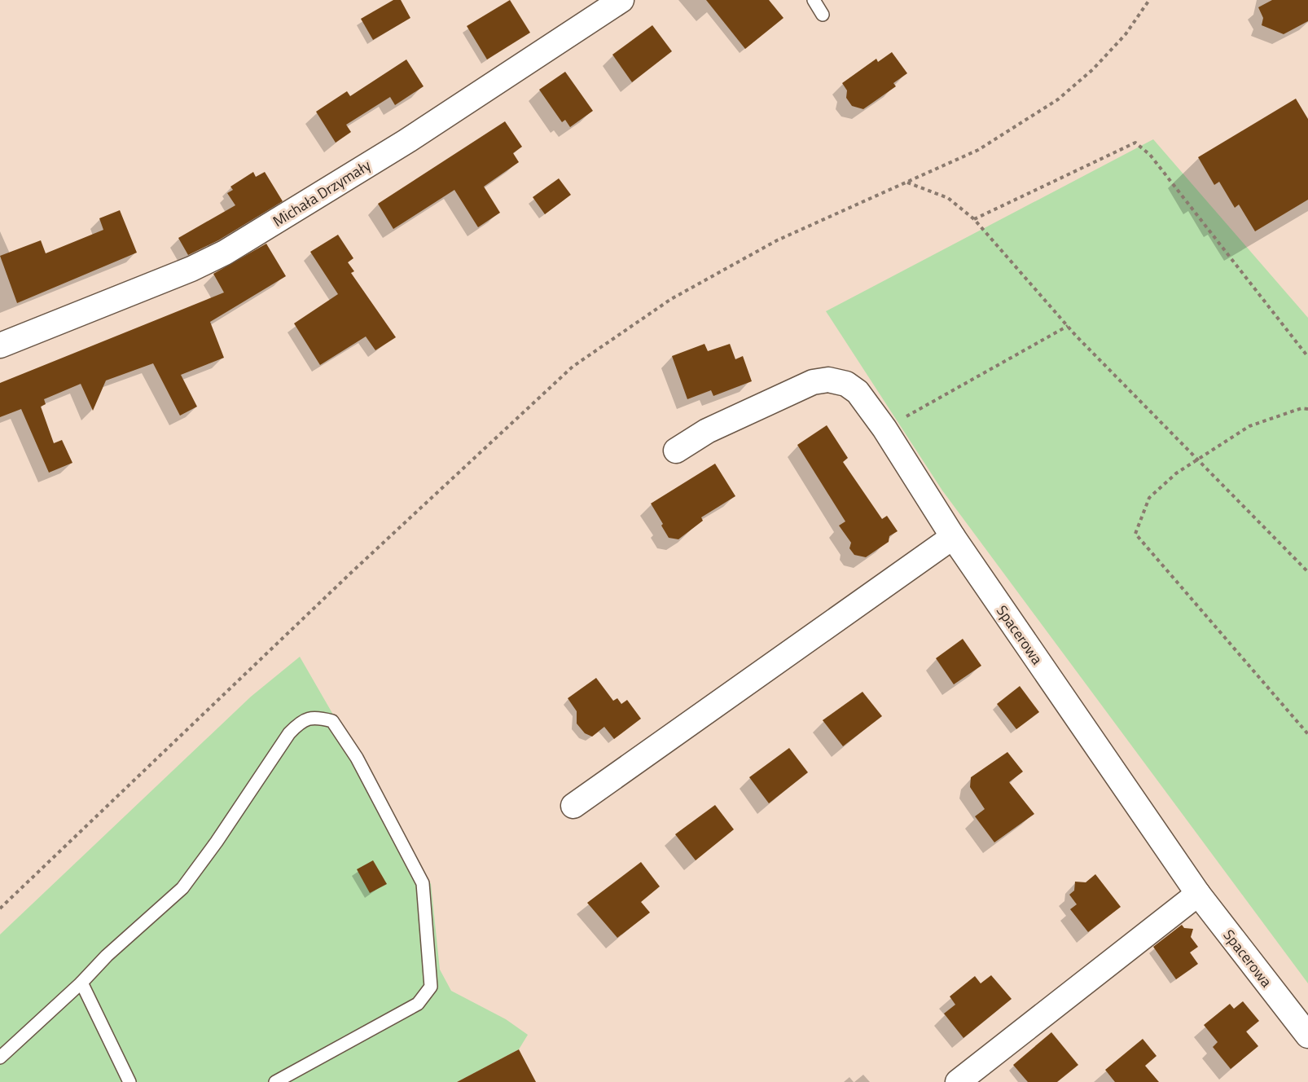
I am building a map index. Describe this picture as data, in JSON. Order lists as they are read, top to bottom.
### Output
{
  "streets": {
    "street": ["Michała Drzymały", "Spacerowa"]
  }
}
